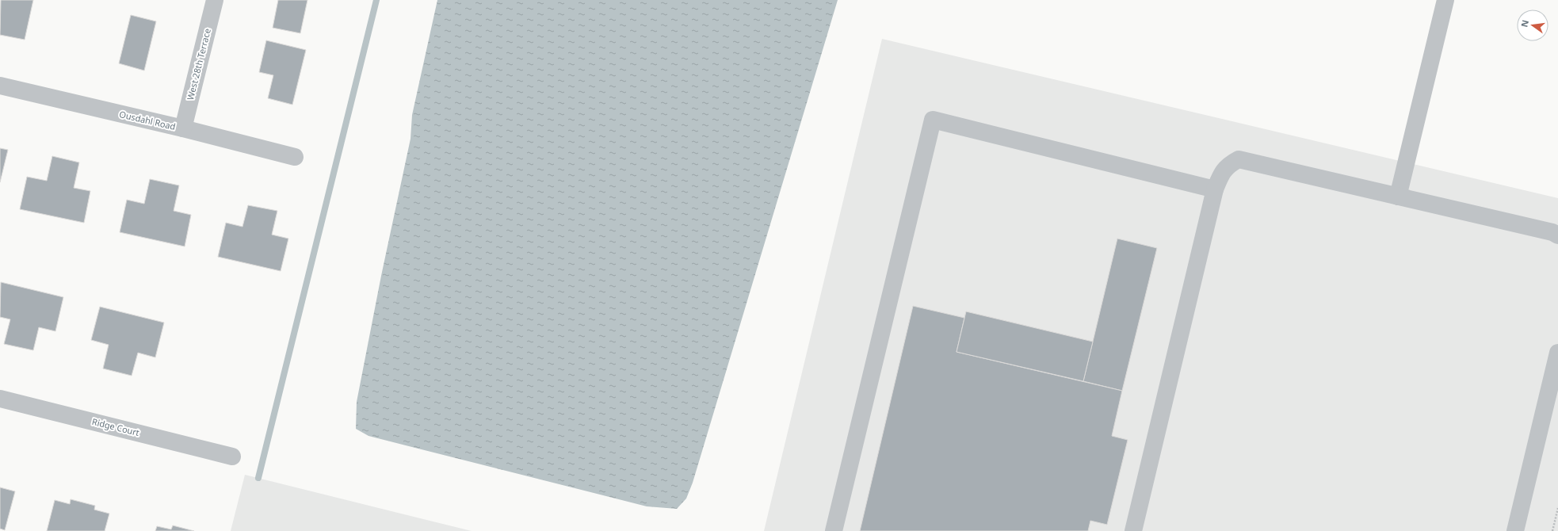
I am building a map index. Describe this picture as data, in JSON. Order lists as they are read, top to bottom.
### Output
{
  "streets": {
    "street": ["West 28th Terrace", "Ousdahl Road", "Ridge Court"]
  },
  "crossings": [
    ["West 28th Terrace", "Ousdahl Road"]
  ],
  "north": "left"
}
